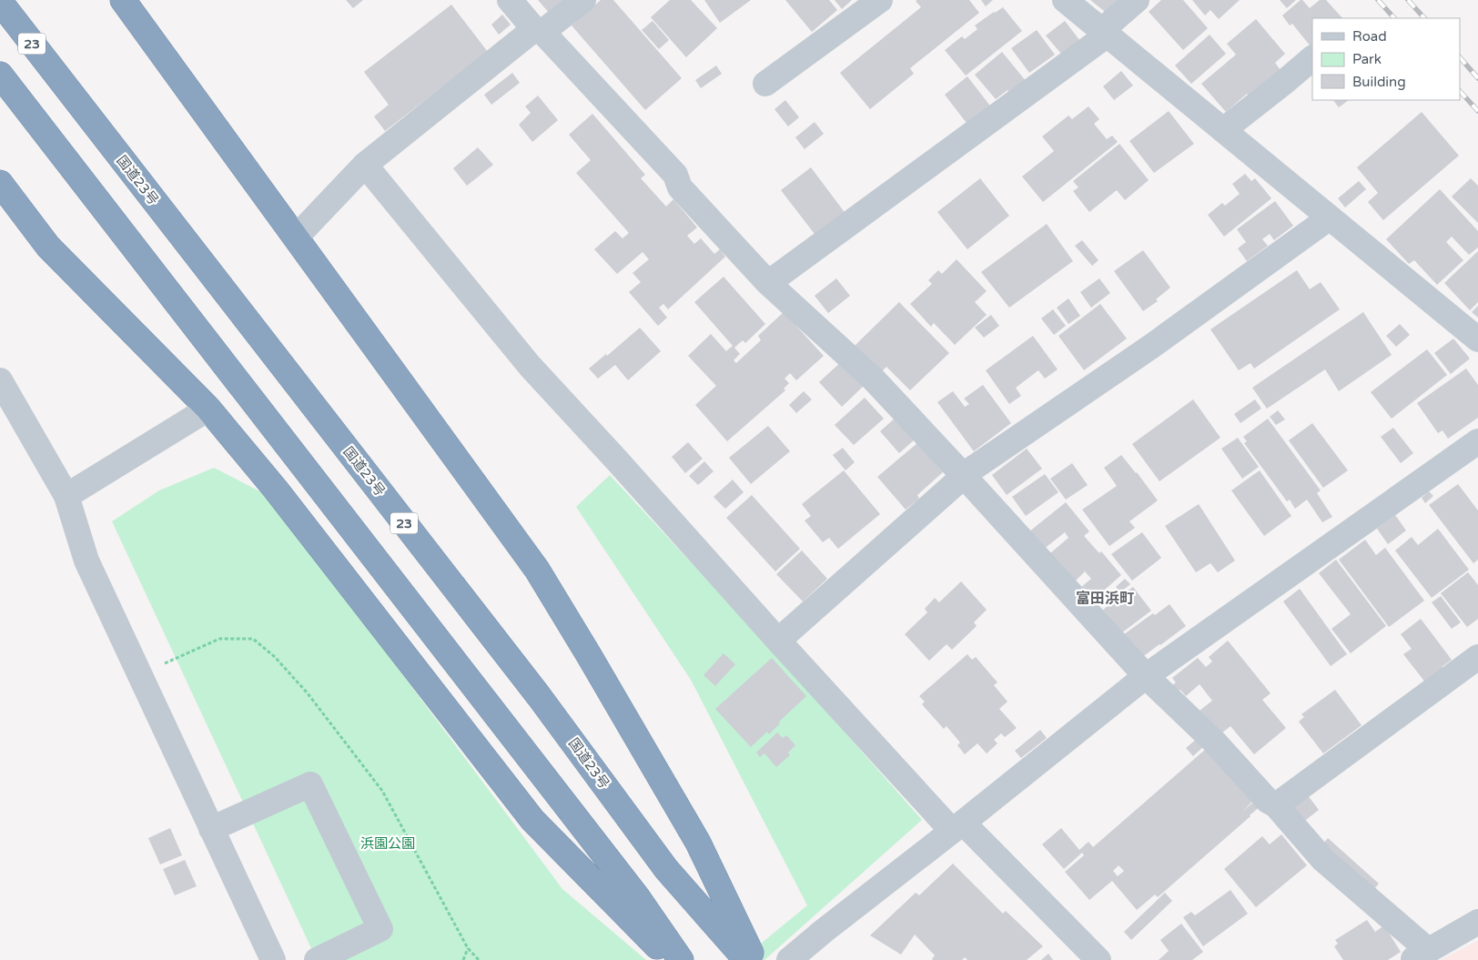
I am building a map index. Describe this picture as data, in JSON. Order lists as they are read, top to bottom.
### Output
{
  "streets": {
    "highway": ["23", "国道23号"]
  },
  "districts": ["富田浜町"],
  "parks": ["浜園公園"],
  "legend": ["Road", "Park", "Building"]
}
